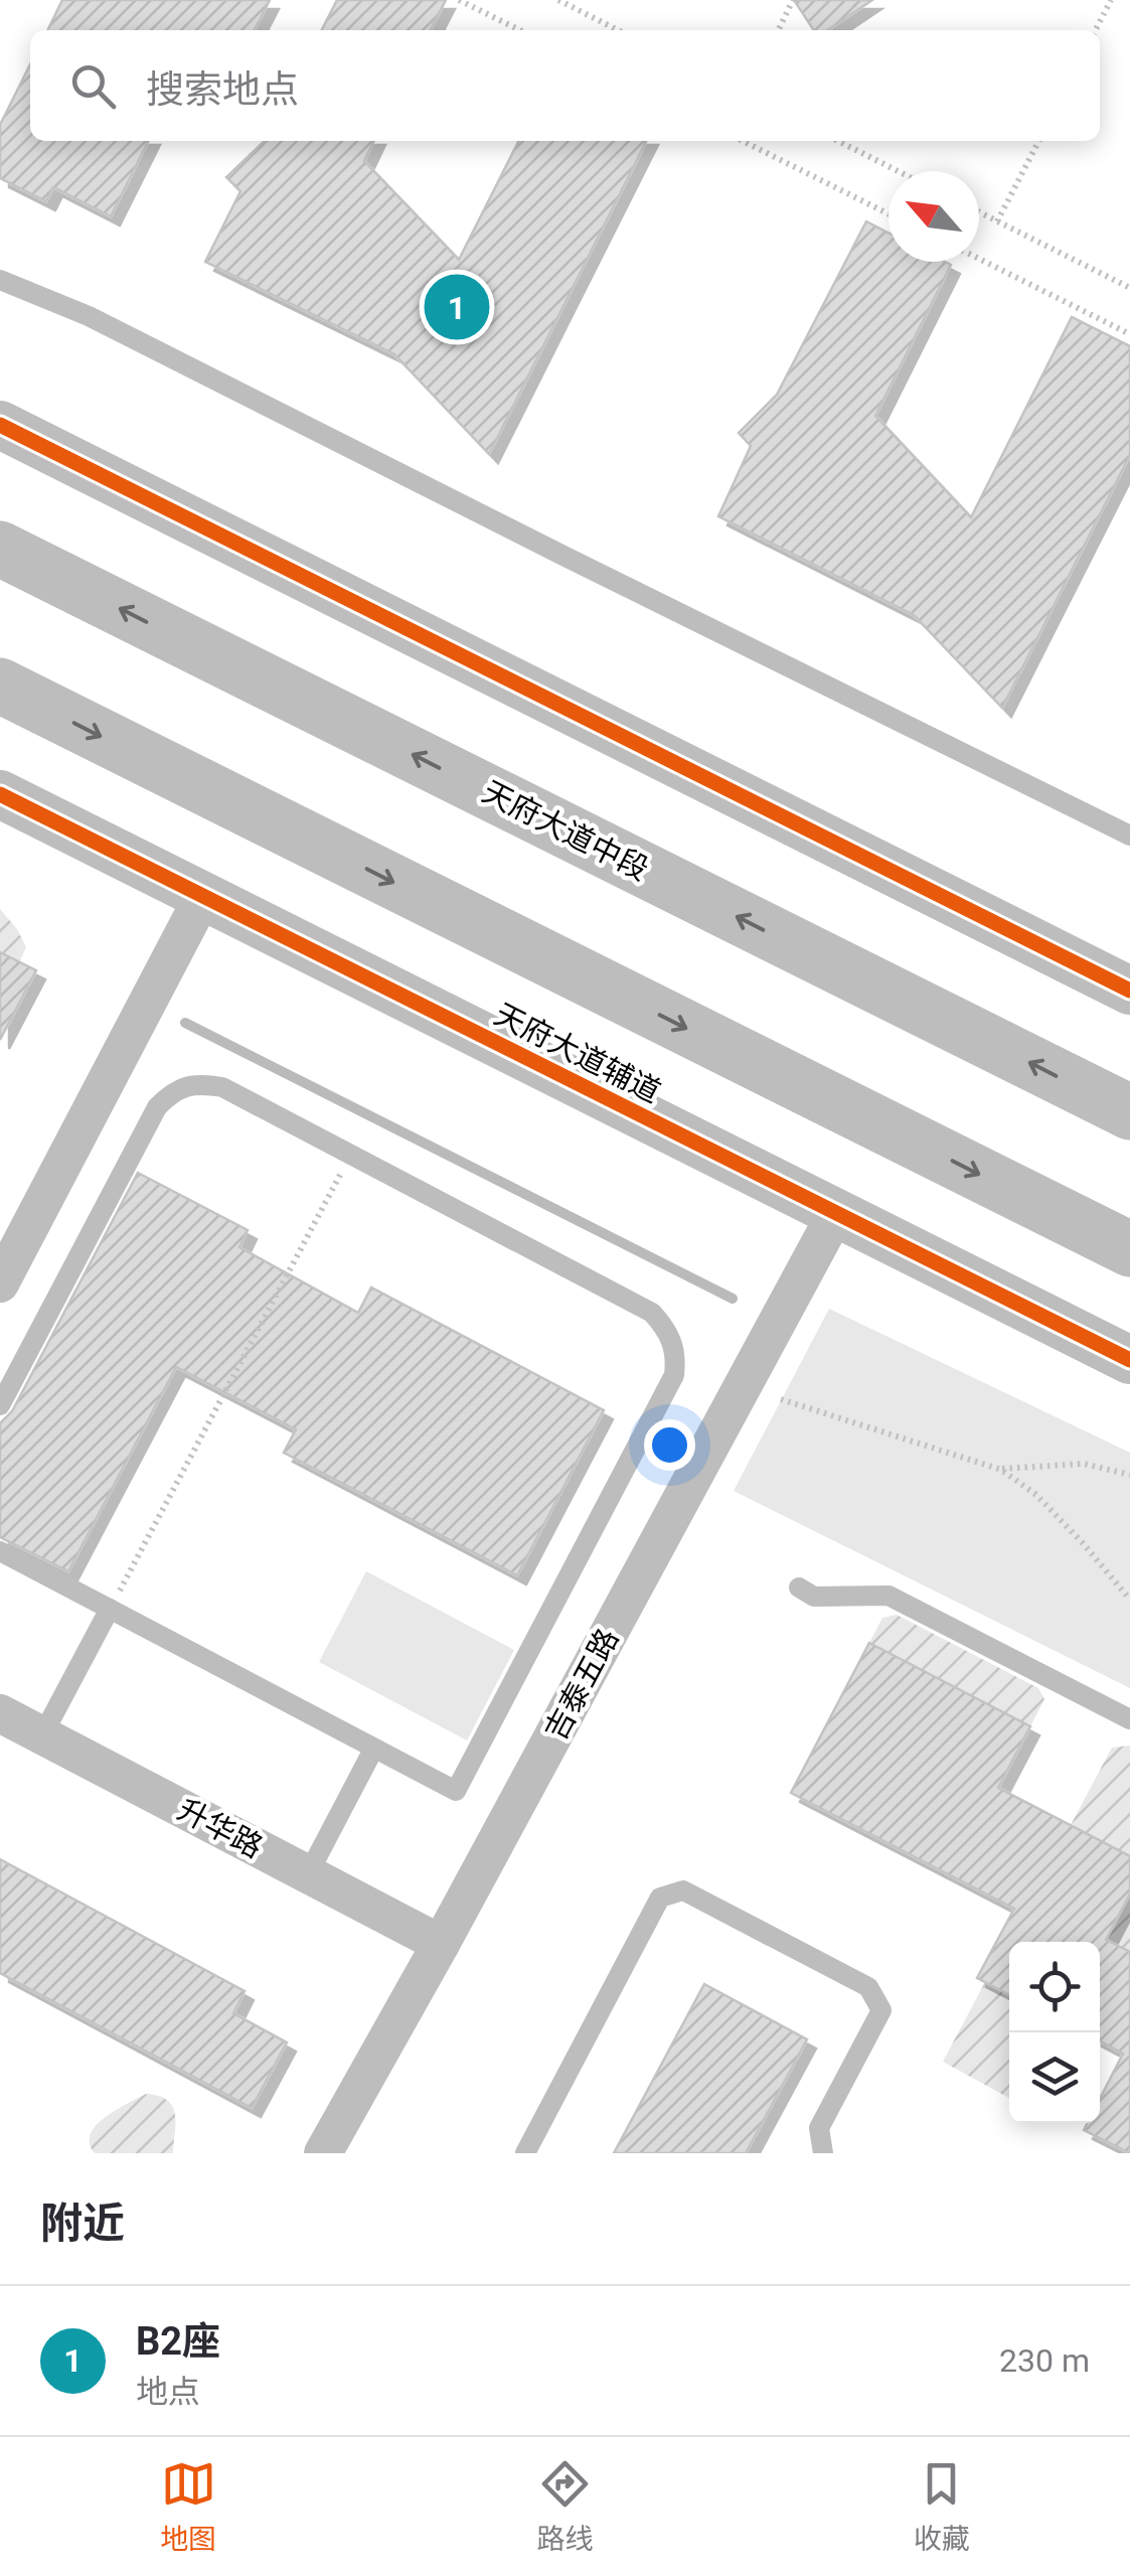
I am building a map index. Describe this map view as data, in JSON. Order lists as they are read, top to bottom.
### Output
{
  "streets": {
    "main road": ["天府大道中段"],
    "street": ["天府大道辅道", "吉泰五路", "升华路"]
  },
  "crossings": [
    ["天府大道辅道", "吉泰五路"],
    ["吉泰五路", "升华路"]
  ],
  "north": "top left",
  "page": {
    "search": "搜索地点",
    "pins": "1",
    "heading": "附近",
    "list": [
      {
        "mark": "1",
        "name": "B2座",
        "note": "地点",
        "value": "230 m"
      }
    ],
    "nav": ["地图", "路线", "收藏"]
  }
}
